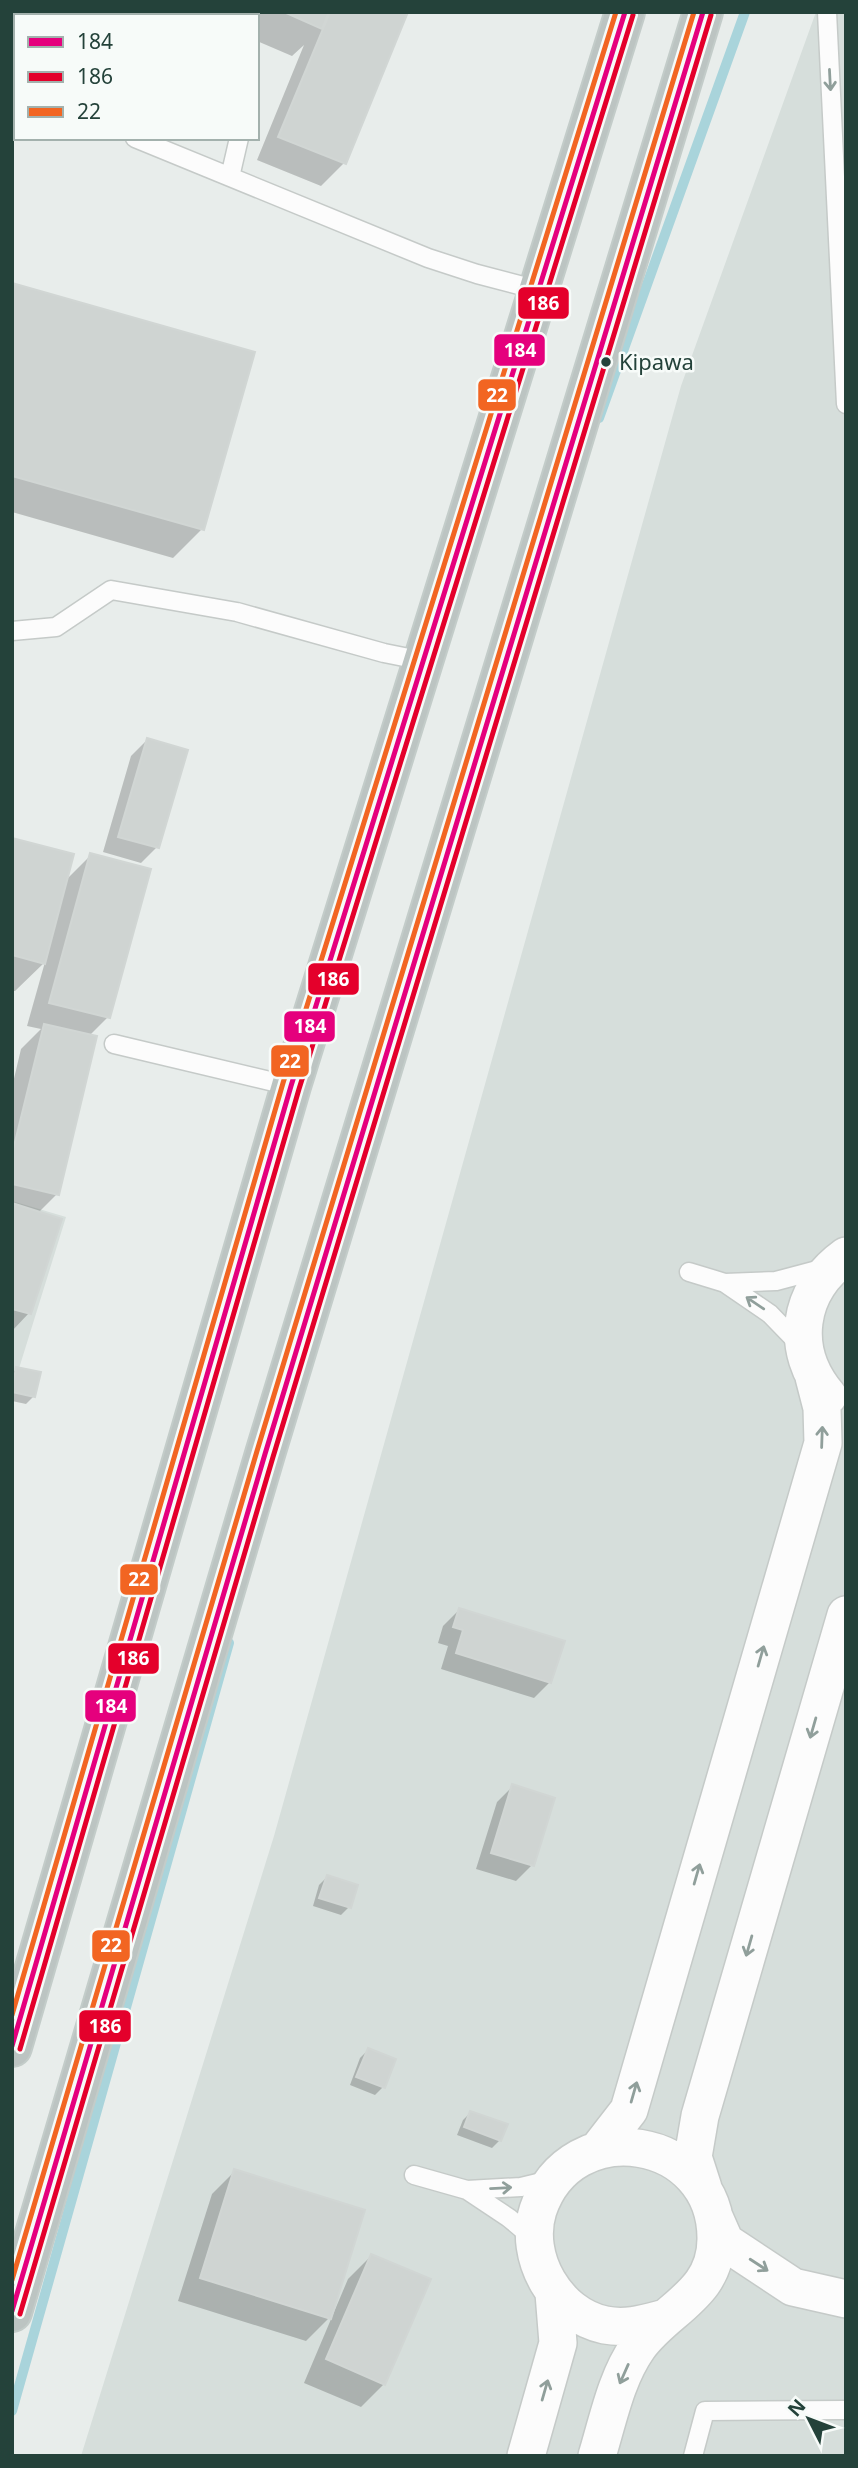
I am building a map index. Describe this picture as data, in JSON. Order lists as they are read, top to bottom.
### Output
{
  "places": ["Kipawa"],
  "lines": ["transit line 184", "transit line 22", "transit line 186"],
  "legend": ["184", "186", "22"],
  "north": "top left"
}
